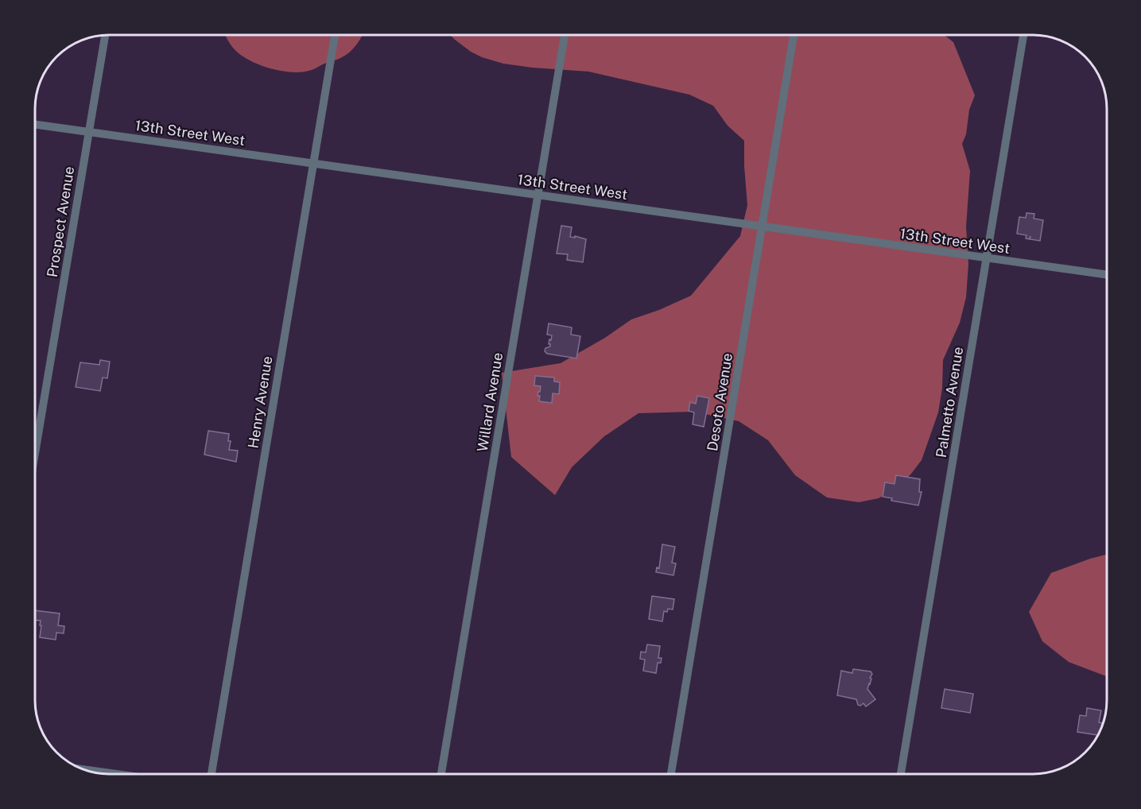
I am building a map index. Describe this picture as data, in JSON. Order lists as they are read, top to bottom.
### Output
{
  "streets": {
    "street": [
      "13th Street West",
      "Prospect Avenue",
      "Henry Avenue",
      "Willard Avenue",
      "Desoto Avenue",
      "Palmetto Avenue"
    ]
  },
  "crossings": [
    ["13th Street West", "Prospect Avenue"],
    ["13th Street West", "Henry Avenue"],
    ["13th Street West", "Willard Avenue"],
    ["13th Street West", "Desoto Avenue"],
    ["13th Street West", "Palmetto Avenue"]
  ]
}
